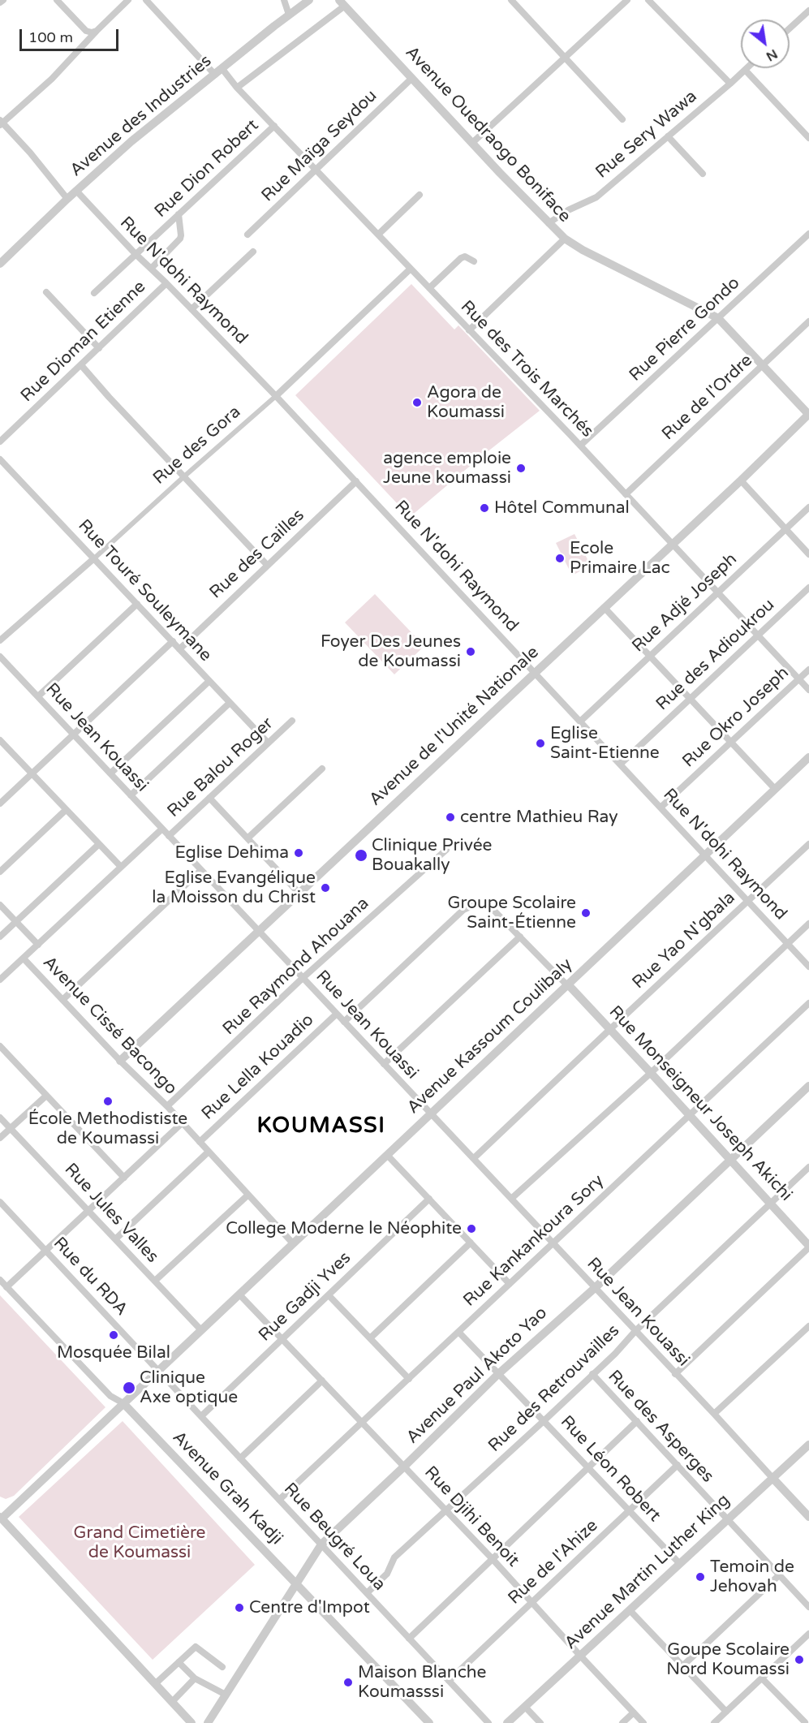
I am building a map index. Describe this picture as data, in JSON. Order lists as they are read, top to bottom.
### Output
{
  "streets": {
    "street": [
      "Avenue des Industries",
      "Avenue Ouedraogo Boniface",
      "Rue Sery Wawa",
      "Rue Maïga Seydou",
      "Rue Dion Robert",
      "Rue N'dohi Raymond",
      "Rue Pierre Gondo",
      "Rue Dioman Etienne",
      "Rue des Trois Marchés",
      "Rue de l'Ordre",
      "Rue des Gora",
      "Rue des Cailles",
      "Rue Touré Souleymane",
      "Rue Adjé Joseph",
      "Rue des Adioukrou",
      "Rue Okro Joseph",
      "Avenue de l'Unité Nationale",
      "Rue Jean Kouassi",
      "Rue Balou Roger",
      "Rue Yao N'gbala",
      "Rue Raymond Ahouana",
      "Avenue Cissé Bacongo",
      "Avenue Kassoum Coulibaly",
      "Rue Lella Kouadio",
      "Rue Monseigneur Joseph Akichi",
      "Rue Jules Valles",
      "Rue Kankankoura Sory",
      "Rue du RDA",
      "Rue Gadji Yves",
      "Avenue Paul Akoto Yao",
      "Rue des Retrouvailles",
      "Rue des Asperges",
      "Rue Léon Robert",
      "Avenue Grah Kadji",
      "Rue Djihi Benoit",
      "Rue Beugré Loua",
      "Rue de l'Ahize",
      "Avenue Martin Luther King"
    ]
  },
  "crossings": [
    ["Avenue des Industries", "Rue N'dohi Raymond"],
    ["Avenue des Industries", "Rue des Trois Marchés"],
    ["Avenue Ouedraogo Boniface", "Rue Sery Wawa"],
    ["Avenue Ouedraogo Boniface", "Rue Maïga Seydou"],
    ["Avenue Ouedraogo Boniface", "Rue Pierre Gondo"],
    ["Avenue Ouedraogo Boniface", "Rue de l'Ordre"],
    ["Avenue Ouedraogo Boniface", "Avenue de l'Unité Nationale"],
    ["Rue Maïga Seydou", "Rue des Trois Marchés"],
    ["Rue Dion Robert", "Rue N'dohi Raymond"],
    ["Rue Dion Robert", "Rue des Trois Marchés"],
    ["Rue N'dohi Raymond", "Rue Dioman Etienne"],
    ["Rue N'dohi Raymond", "Rue des Gora"],
    ["Rue N'dohi Raymond", "Rue des Cailles"],
    ["Rue N'dohi Raymond", "Rue Adjé Joseph"],
    ["Rue N'dohi Raymond", "Rue des Adioukrou"],
    ["Rue N'dohi Raymond", "Rue Okro Joseph"],
    ["Rue N'dohi Raymond", "Avenue de l'Unité Nationale"],
    ["Rue N'dohi Raymond", "Rue Yao N'gbala"],
    ["Rue N'dohi Raymond", "Avenue Kassoum Coulibaly"],
    ["Rue Pierre Gondo", "Rue des Trois Marchés"],
    ["Rue des Trois Marchés", "Rue de l'Ordre"],
    ["Rue des Trois Marchés", "Rue des Gora"],
    ["Rue des Trois Marchés", "Rue Adjé Joseph"],
    ["Rue des Trois Marchés", "Rue des Adioukrou"],
    ["Rue des Trois Marchés", "Rue Okro Joseph"],
    ["Rue des Trois Marchés", "Avenue de l'Unité Nationale"],
    ["Rue des Gora", "Rue Touré Souleymane"],
    ["Rue des Cailles", "Rue Touré Souleymane"],
    ["Rue Touré Souleymane", "Rue Balou Roger"],
    ["Avenue de l'Unité Nationale", "Rue Jean Kouassi"],
    ["Avenue de l'Unité Nationale", "Avenue Cissé Bacongo"],
    ["Rue Jean Kouassi", "Rue Balou Roger"],
    ["Rue Jean Kouassi", "Rue Yao N'gbala"],
    ["Rue Jean Kouassi", "Rue Raymond Ahouana"],
    ["Rue Jean Kouassi", "Avenue Kassoum Coulibaly"],
    ["Rue Jean Kouassi", "Rue Lella Kouadio"],
    ["Rue Jean Kouassi", "Rue Monseigneur Joseph Akichi"],
    ["Rue Jean Kouassi", "Rue Kankankoura Sory"],
    ["Rue Jean Kouassi", "Avenue Paul Akoto Yao"],
    ["Rue Jean Kouassi", "Rue des Retrouvailles"],
    ["Rue Jean Kouassi", "Avenue Martin Luther King"],
    ["Rue Yao N'gbala", "Rue Monseigneur Joseph Akichi"],
    ["Rue Raymond Ahouana", "Avenue Cissé Bacongo"],
    ["Avenue Cissé Bacongo", "Avenue Kassoum Coulibaly"],
    ["Avenue Cissé Bacongo", "Rue Lella Kouadio"],
    ["Avenue Kassoum Coulibaly", "Rue Monseigneur Joseph Akichi"],
    ["Avenue Kassoum Coulibaly", "Rue Jules Valles"],
    ["Avenue Kassoum Coulibaly", "Rue du RDA"],
    ["Avenue Kassoum Coulibaly", "Avenue Grah Kadji"],
    ["Avenue Kassoum Coulibaly", "Rue Djihi Benoit"],
    ["Avenue Kassoum Coulibaly", "Rue Beugré Loua"],
    ["Rue Monseigneur Joseph Akichi", "Rue Kankankoura Sory"],
    ["Rue Monseigneur Joseph Akichi", "Avenue Paul Akoto Yao"],
    ["Rue Monseigneur Joseph Akichi", "Rue des Retrouvailles"],
    ["Rue Kankankoura Sory", "Rue Léon Robert"],
    ["Rue Kankankoura Sory", "Rue Djihi Benoit"],
    ["Rue Kankankoura Sory", "Rue Beugré Loua"],
    ["Rue du RDA", "Rue Beugré Loua"],
    ["Rue Gadji Yves", "Rue Djihi Benoit"],
    ["Rue Gadji Yves", "Rue Beugré Loua"],
    ["Avenue Paul Akoto Yao", "Rue Léon Robert"],
    ["Avenue Paul Akoto Yao", "Avenue Grah Kadji"],
    ["Avenue Paul Akoto Yao", "Rue Djihi Benoit"],
    ["Avenue Paul Akoto Yao", "Rue Beugré Loua"],
    ["Rue des Retrouvailles", "Rue des Asperges"],
    ["Rue des Retrouvailles", "Rue Léon Robert"],
    ["Rue des Retrouvailles", "Rue Djihi Benoit"],
    ["Rue des Retrouvailles", "Rue Beugré Loua"],
    ["Rue des Asperges", "Rue de l'Ahize"],
    ["Rue des Asperges", "Avenue Martin Luther King"],
    ["Rue Léon Robert", "Rue de l'Ahize"],
    ["Rue Léon Robert", "Avenue Martin Luther King"],
    ["Rue Djihi Benoit", "Rue de l'Ahize"],
    ["Rue Djihi Benoit", "Avenue Martin Luther King"],
    ["Rue Beugré Loua", "Rue de l'Ahize"]
  ],
  "districts": ["KOUMASSI"],
  "parks": ["Grand Cimetière de Koumassi"],
  "places": [
    "Agora de Koumassi",
    "agence emploie Jeune koumassi",
    "Hôtel Communal",
    "Ecole Primaire Lac",
    "Foyer Des Jeunes de Koumassi",
    "Eglise Saint-Etienne",
    "centre Mathieu Ray",
    "Eglise Dehima",
    "Clinique Privée Bouakally",
    "Eglise Evangélique la Moisson du Christ",
    "Groupe Scolaire Saint-Étienne",
    "École Methodististe de Koumassi",
    "College Moderne le Néophite",
    "Mosquée Bilal",
    "Clinique Axe optique",
    "Temoin de Jehovah",
    "Centre d'Impot",
    "Goupe Scolaire Nord Koumassi",
    "Maison Blanche Koumasssi"
  ],
  "scale_bar": "100 m",
  "north": "bottom right"
}
